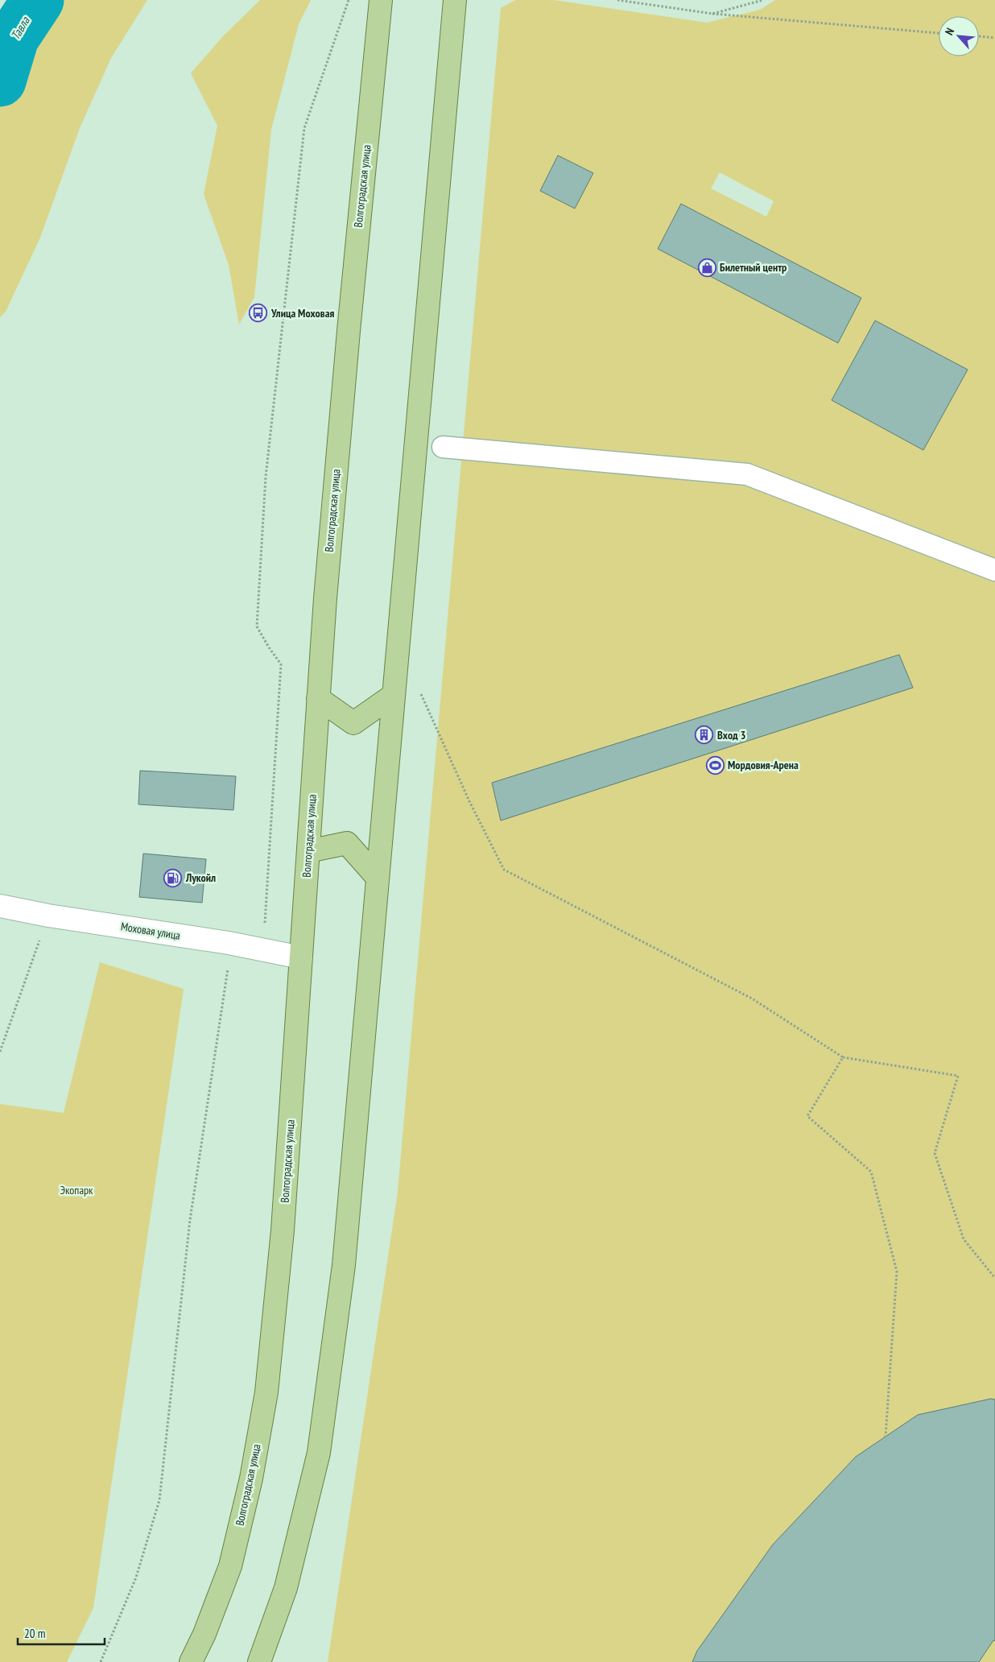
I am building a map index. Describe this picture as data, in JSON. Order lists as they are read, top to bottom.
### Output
{
  "streets": {
    "main road": ["Волгоградская улица"],
    "street": ["Моховая улица"]
  },
  "crossings": [
    ["Волгоградская улица", "Моховая улица"]
  ],
  "water": ["Тавла"],
  "parks": ["Экопарк"],
  "places": {
    "shop": ["Билетный центр"],
    "bus stop": ["Улица Моховая"],
    "building": ["Вход 3"],
    "sports": ["Мордовия-Арена"],
    "fuel station": ["Лукойл"]
  },
  "scale_bar": "20 m",
  "north": "top left"
}
